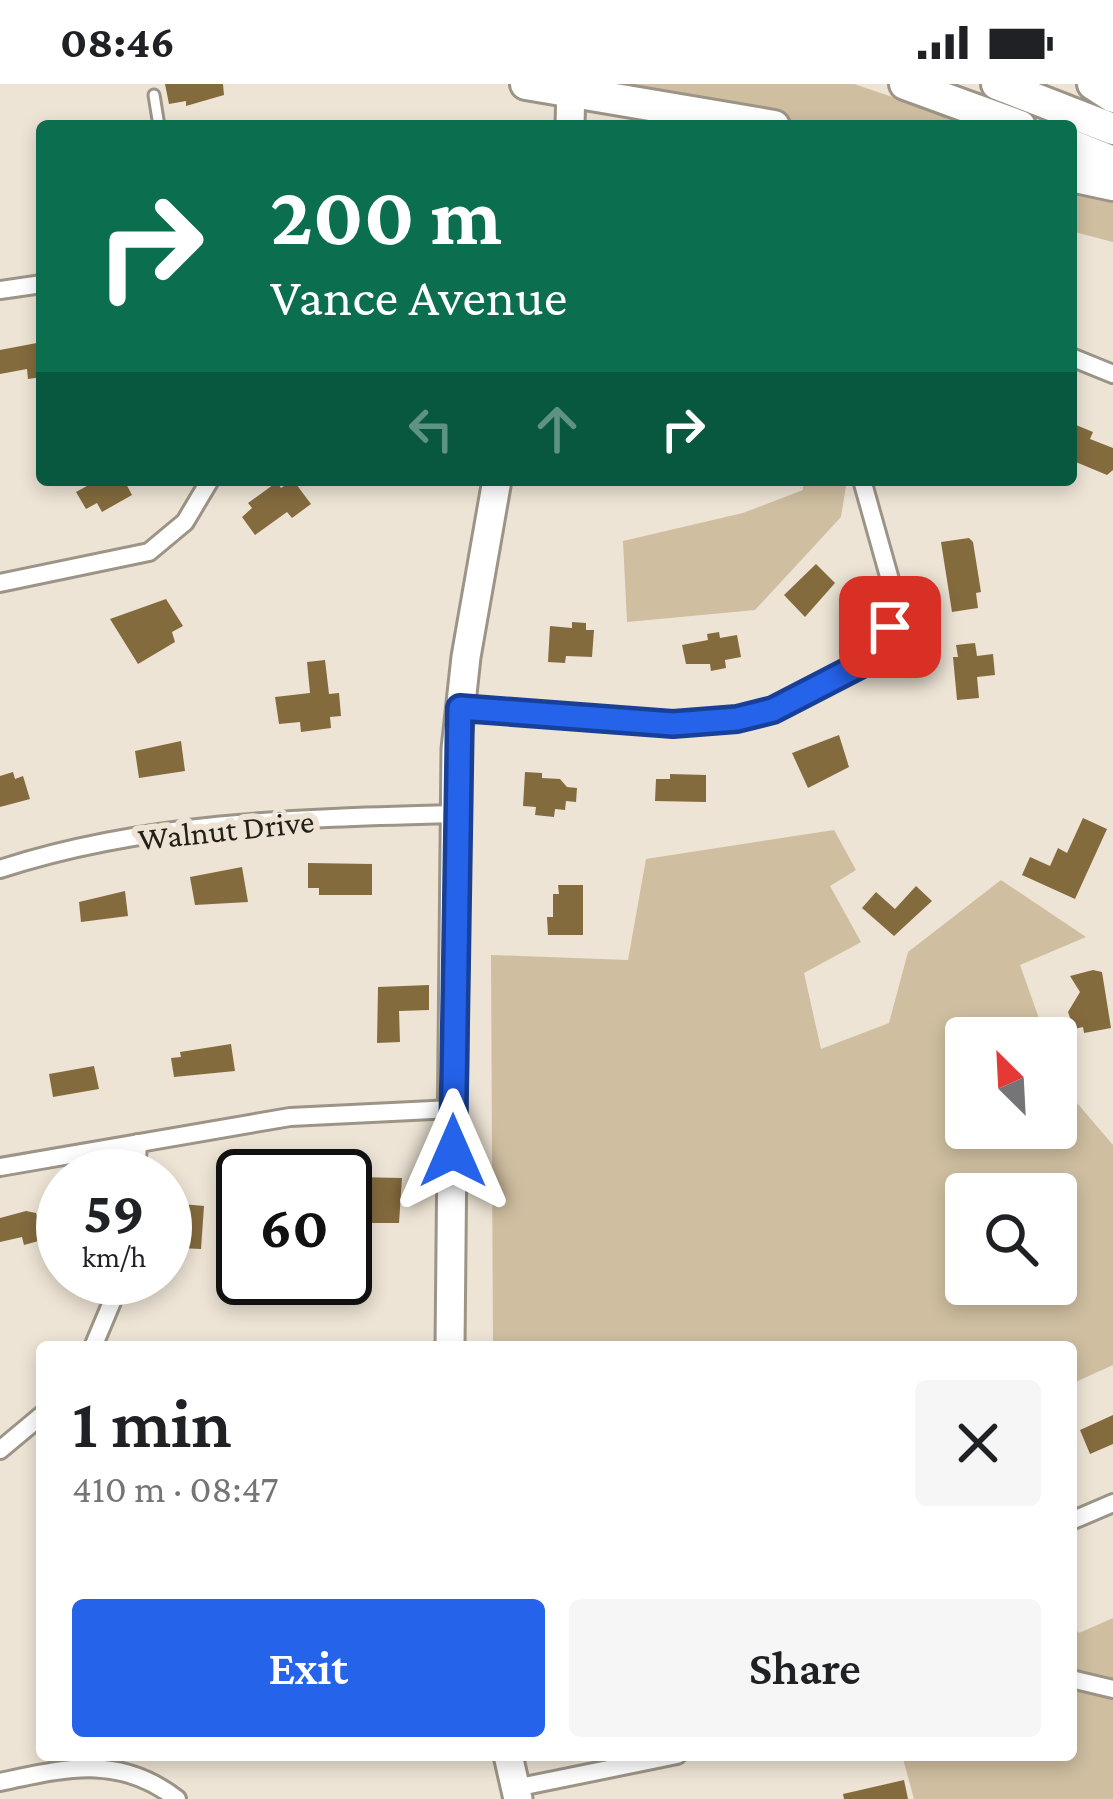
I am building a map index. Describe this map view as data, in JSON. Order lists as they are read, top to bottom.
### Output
{
  "streets": {
    "street": ["Walnut Drive"]
  },
  "north": "top left",
  "page": {
    "status": "08:46",
    "turn": ["200 m", "Vance Avenue"],
    "speed": "59 km/h",
    "limit": "60",
    "heading": ["1 min", "410 m · 08:47"],
    "buttons": ["Exit", "Share"]
  }
}
